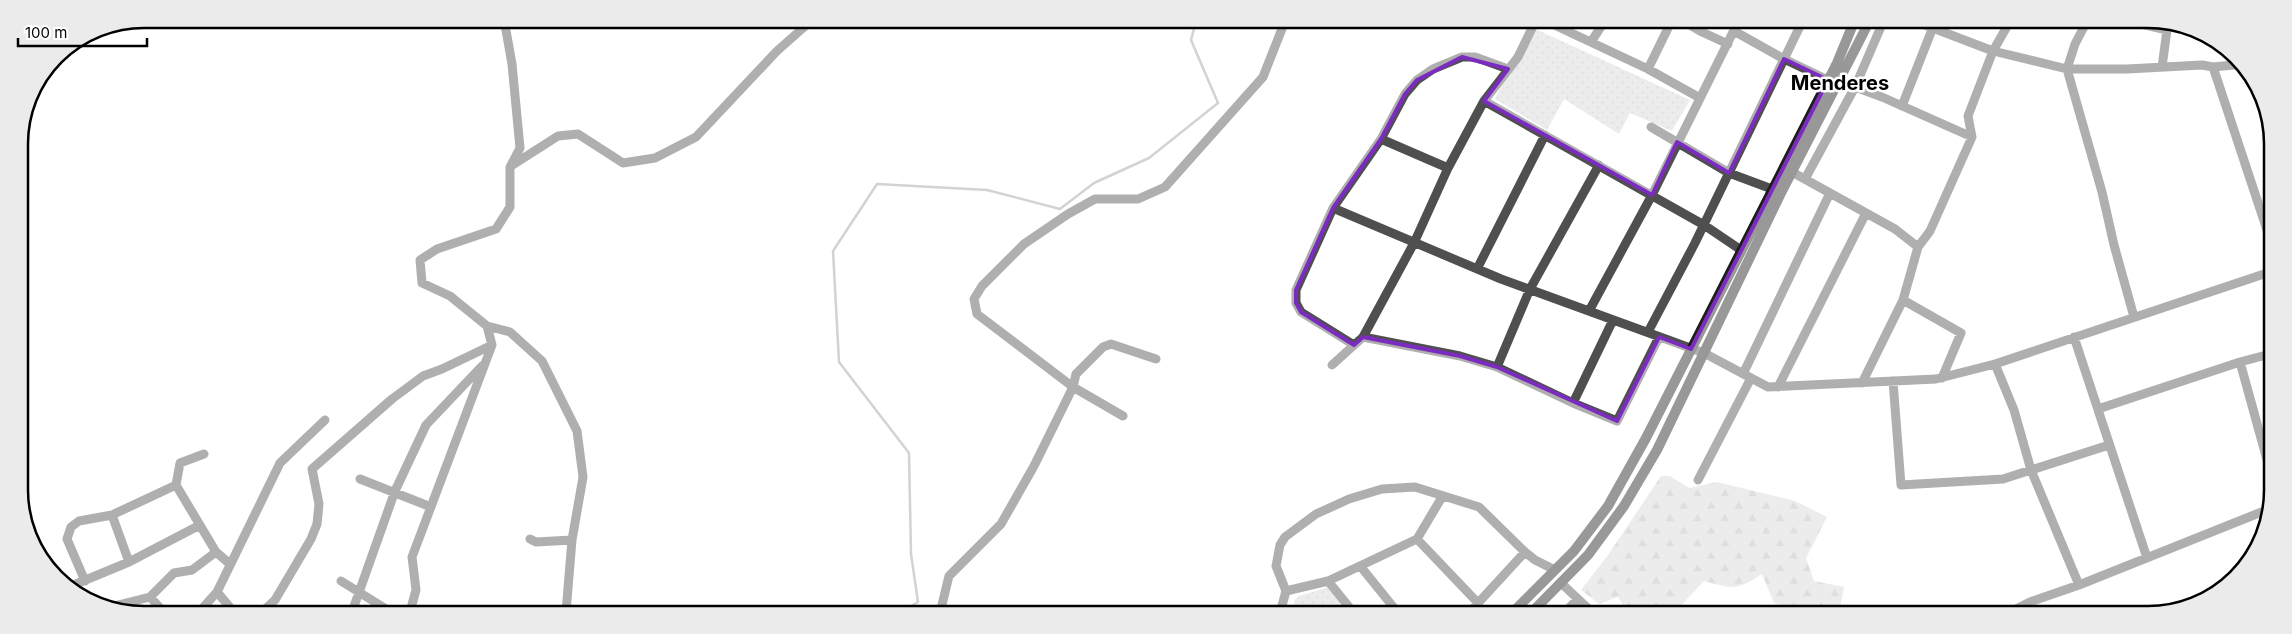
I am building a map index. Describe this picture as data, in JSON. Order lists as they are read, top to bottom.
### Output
{
  "districts": ["Menderes"],
  "scale_bar": "100 m"
}
